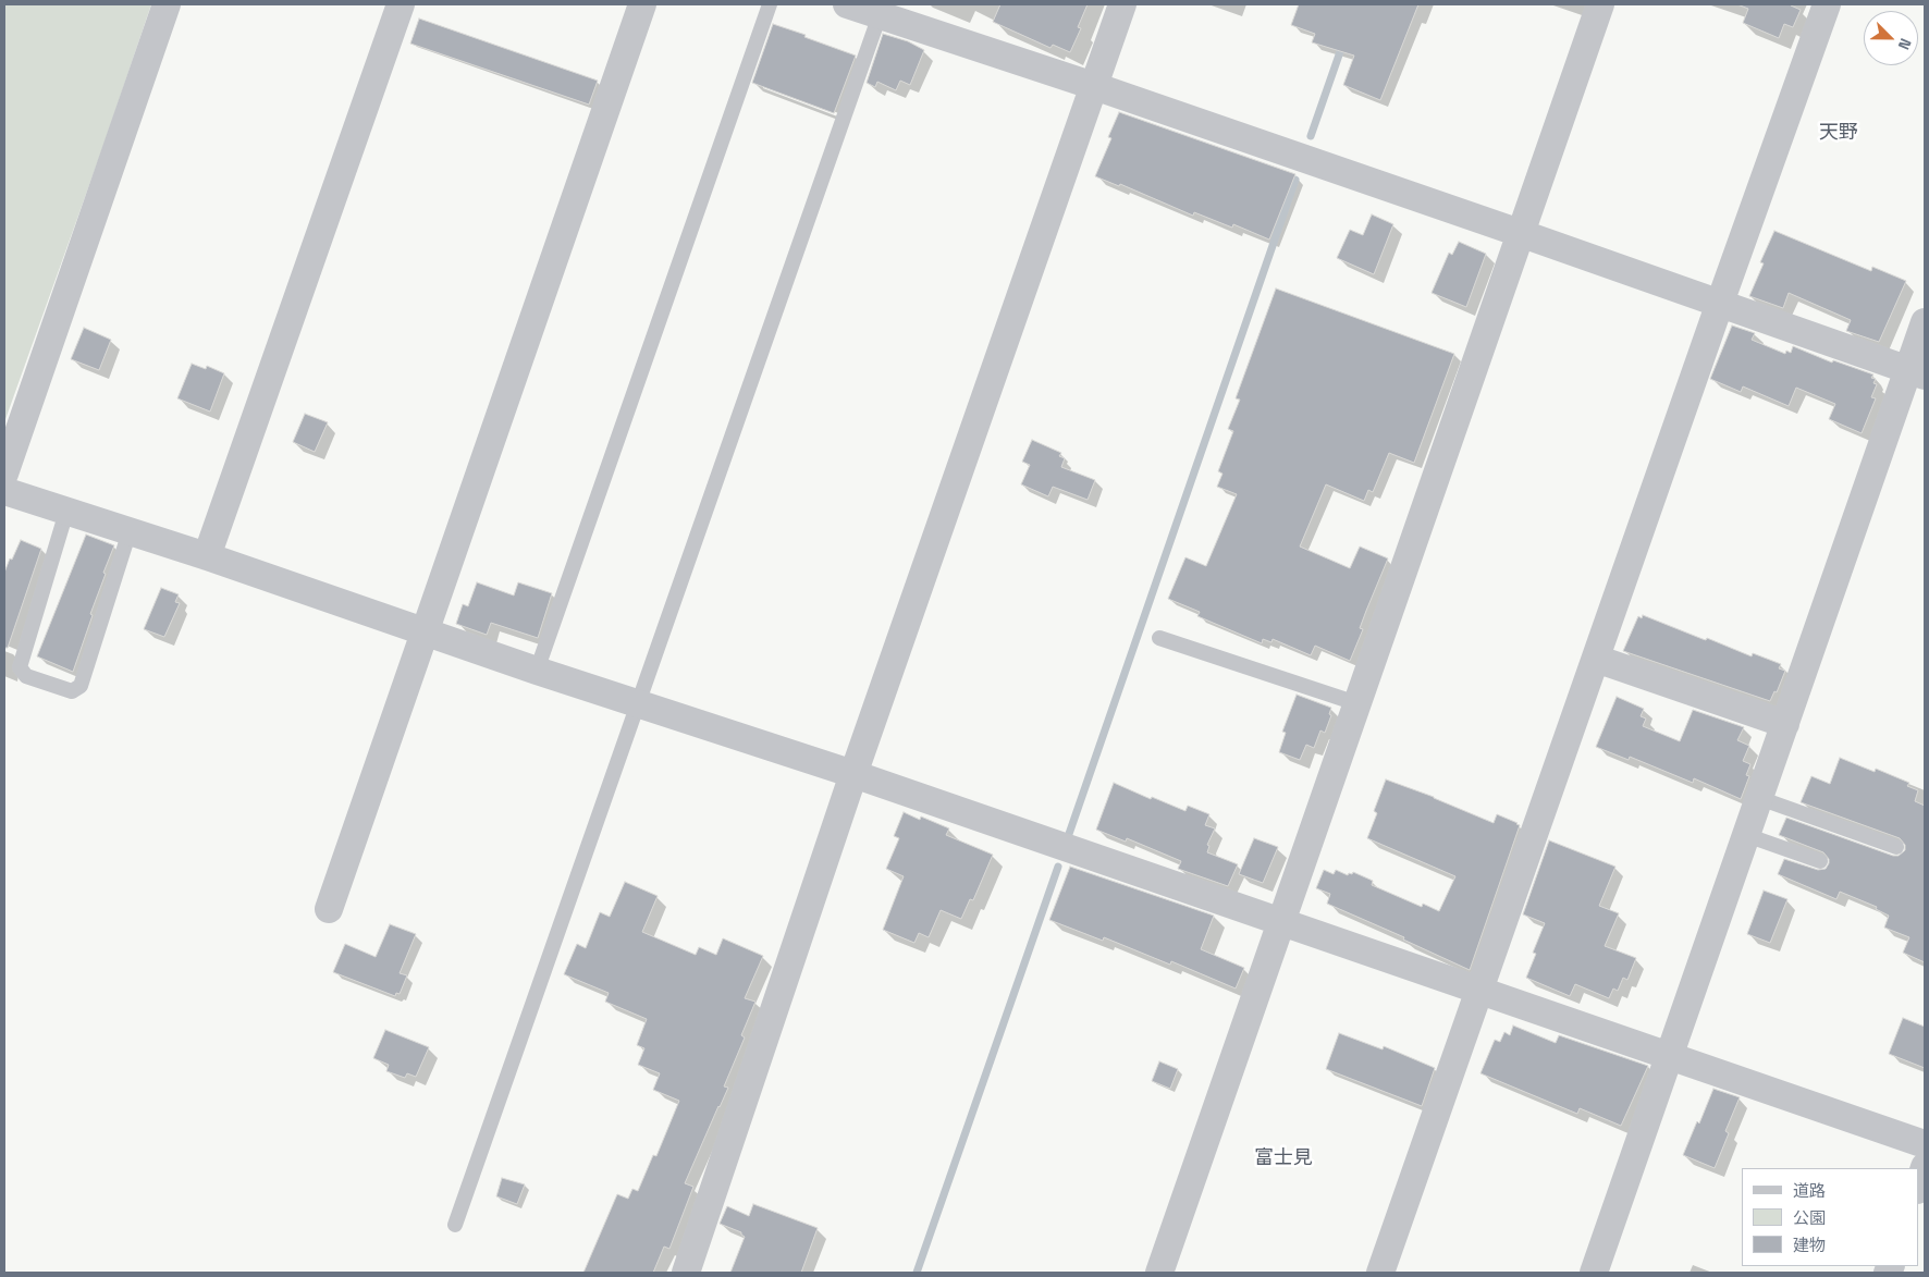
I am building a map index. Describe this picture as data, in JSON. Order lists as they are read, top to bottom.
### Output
{
  "districts": ["天野", "富士見"],
  "legend": ["道路", "公園", "建物"],
  "north": "bottom right"
}
